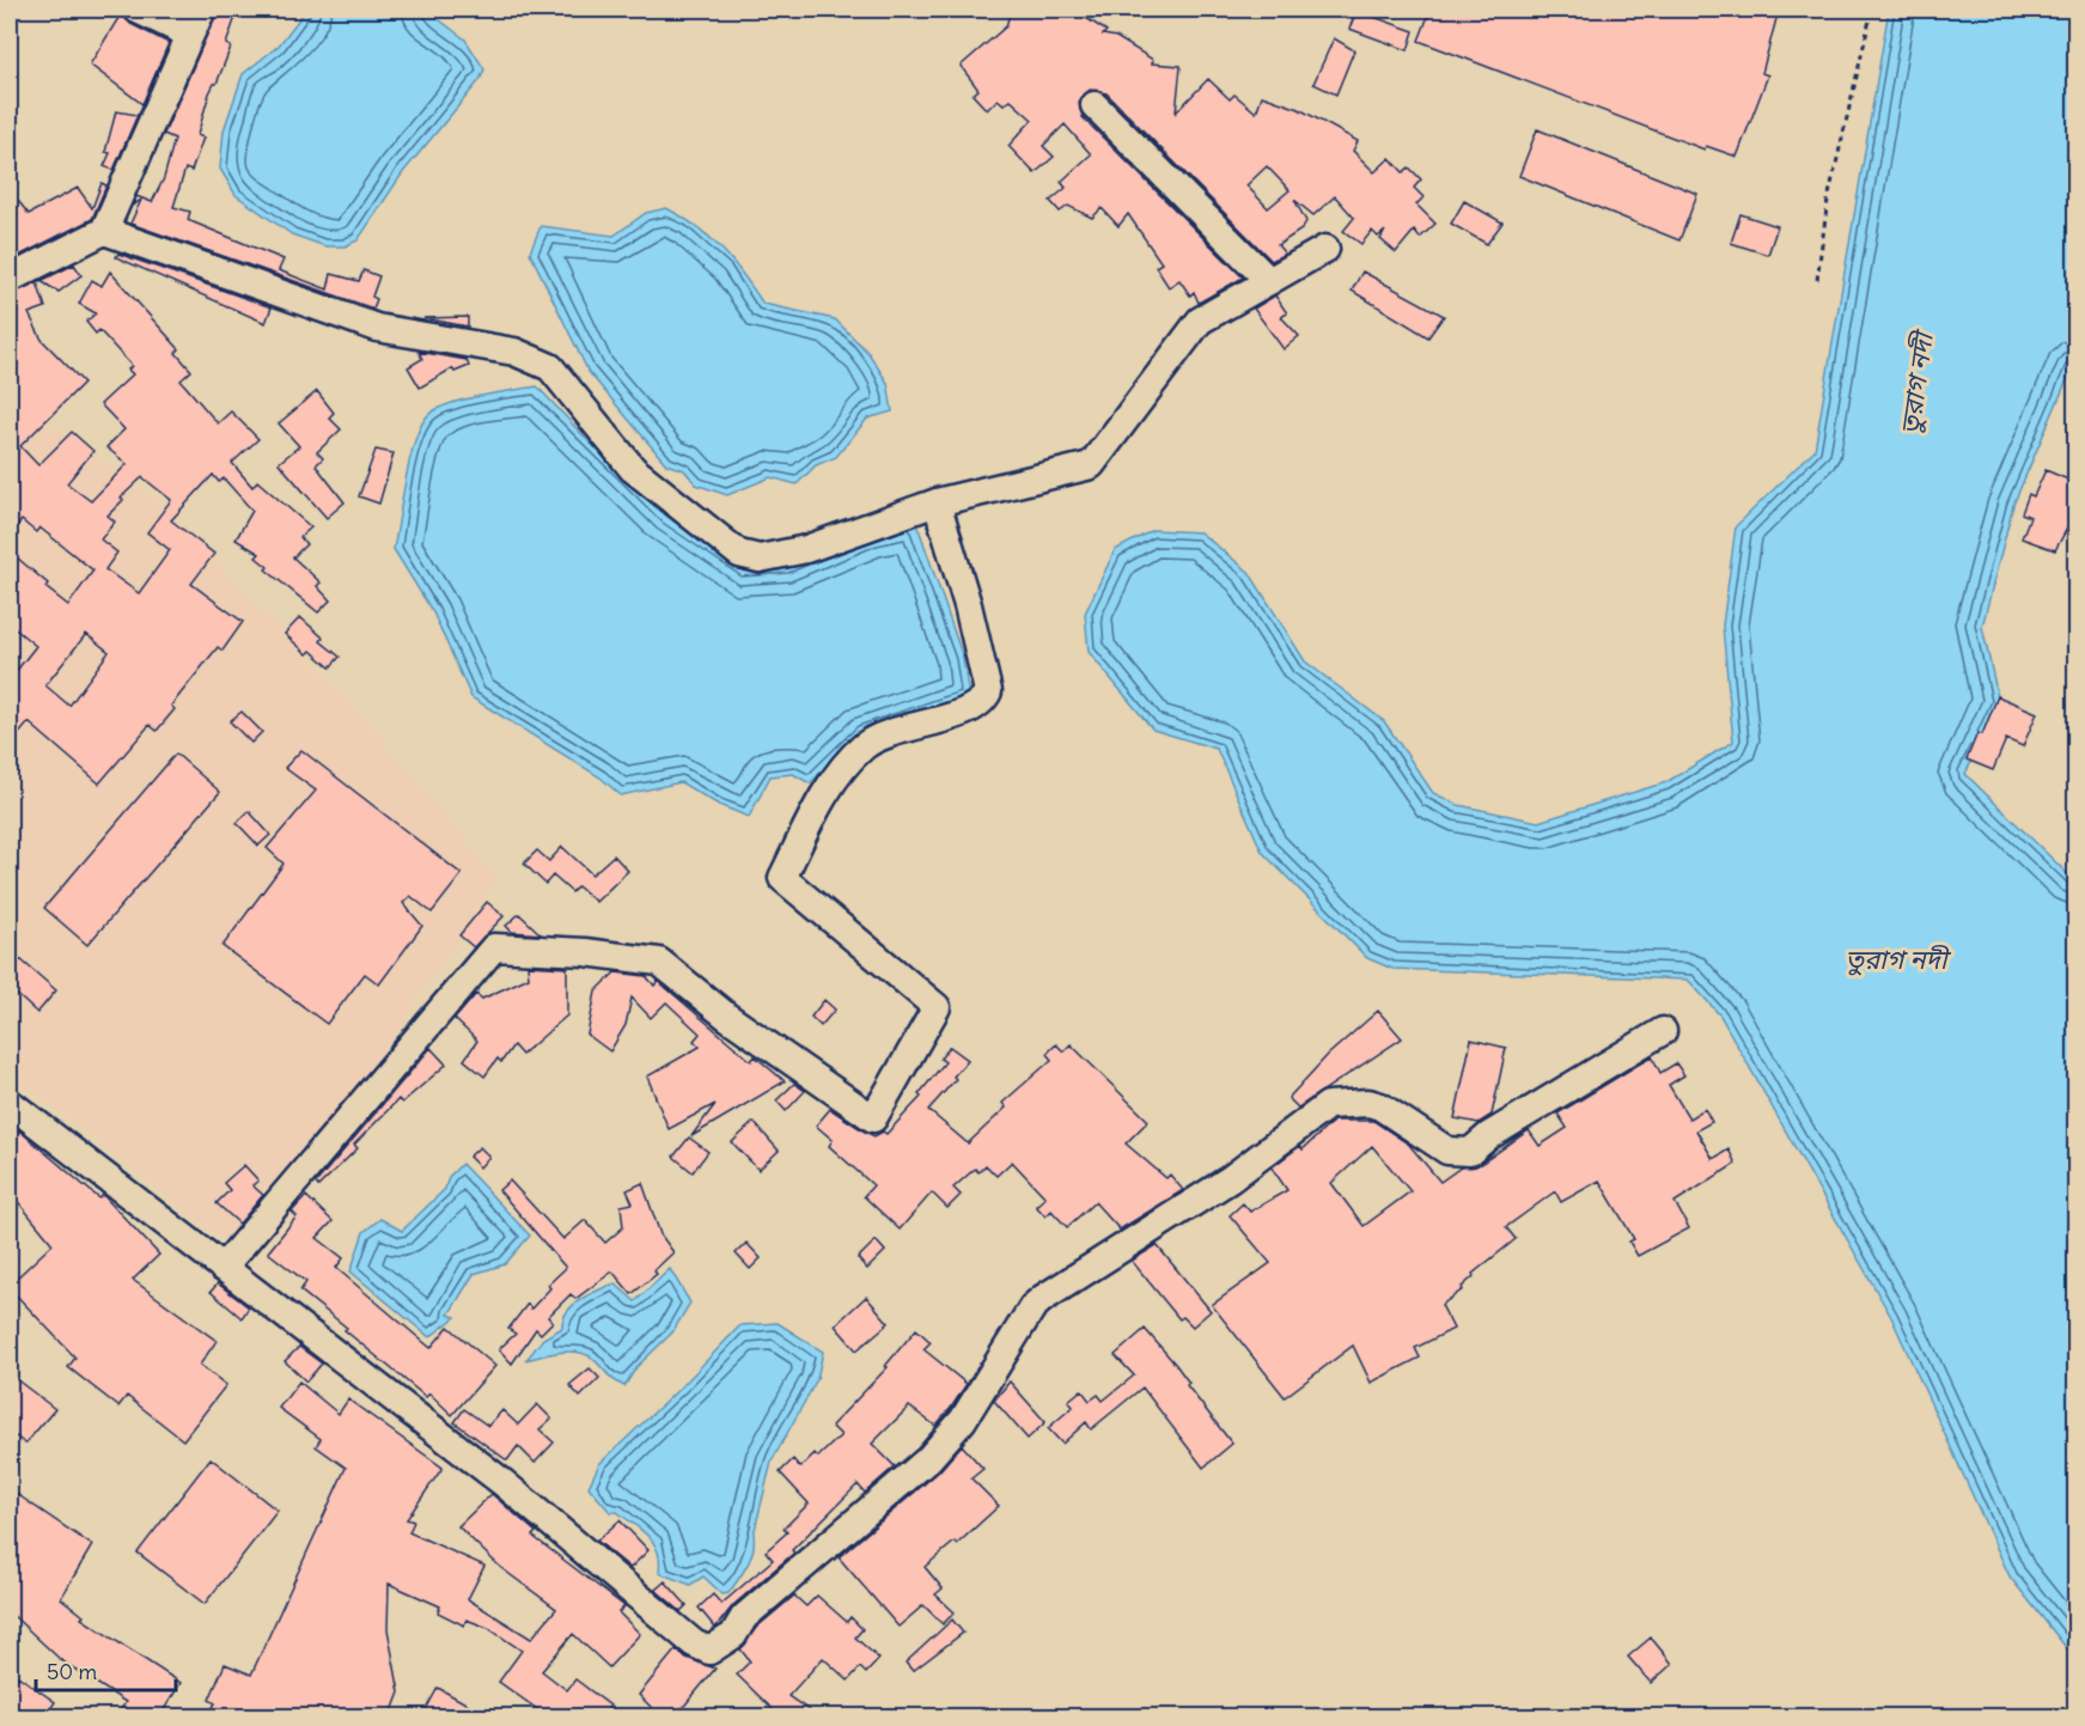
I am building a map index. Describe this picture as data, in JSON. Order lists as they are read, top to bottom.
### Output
{
  "water": ["তুরাগ নদী"],
  "scale_bar": "50 m"
}
